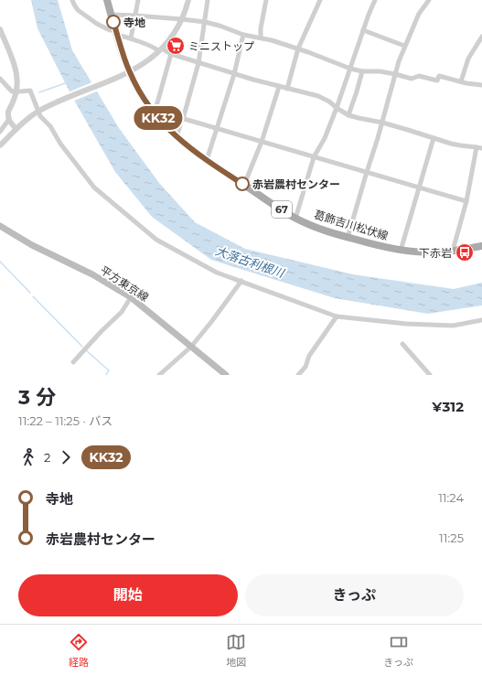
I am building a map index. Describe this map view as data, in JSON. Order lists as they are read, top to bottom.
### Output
{
  "streets": {
    "main road": ["67", "葛飾吉川松伏線", "平方東京線"]
  },
  "water": ["大落古利根川"],
  "places": {
    "other": ["寺地", "赤岩農村センター"],
    "supermarket": ["ミニストップ"],
    "bus stop": ["下赤岩"]
  },
  "lines": ["bus line KK32"],
  "page": {
    "on_map": "KK32",
    "heading": ["3 分", "11:22 – 11:25 · バス", "¥312"],
    "legs": ["2", "KK32"],
    "list": [
      {
        "name": "寺地",
        "value": "11:24"
      },
      {
        "name": "赤岩農村センター",
        "value": "11:25"
      }
    ],
    "buttons": ["開始", "きっぷ"],
    "tabs": ["経路", "地図", "きっぷ"]
  }
}
